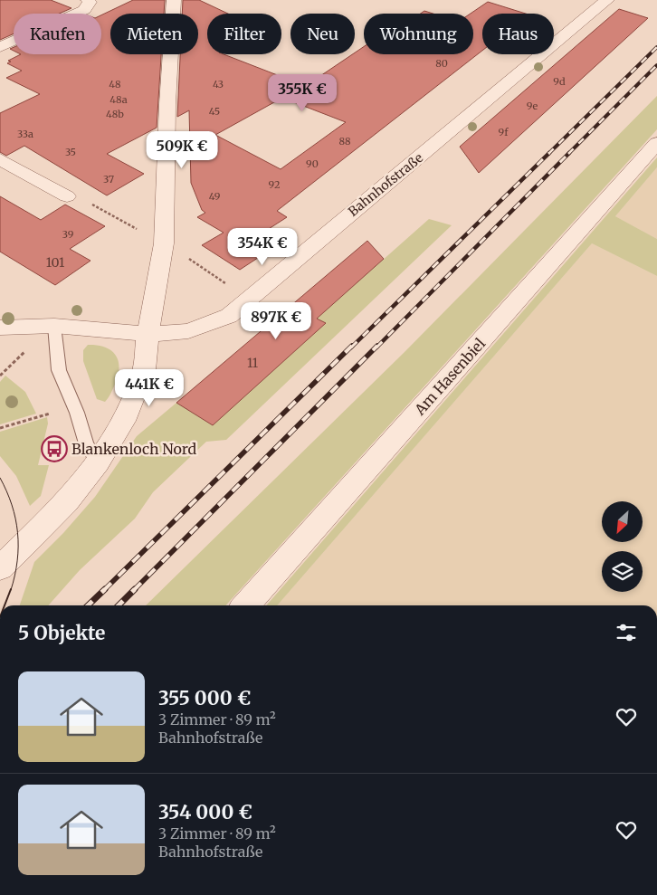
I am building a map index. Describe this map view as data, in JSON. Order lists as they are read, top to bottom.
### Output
{
  "streets": {
    "street": ["Bahnhofstraße", "Am Hasenbiel"]
  },
  "places": {
    "bus stop": ["Blankenloch Nord"]
  },
  "house_numbers": [
    "80",
    "9d",
    "48",
    "43",
    "48a",
    "9e",
    "45",
    "48b",
    "9f",
    "33a",
    "88",
    "35",
    "90",
    "37",
    "92",
    "49",
    "39",
    "101",
    "11"
  ],
  "north": "bottom left",
  "page": {
    "chip": [
      "Kaufen",
      "Mieten",
      "Filter",
      "Neu",
      "Wohnung",
      "Haus"
    ],
    "price": [
      "355K €",
      "509K €",
      "354K €",
      "897K €",
      "441K €"
    ],
    "heading": "5 Objekte",
    "list": [
      {
        "name": "355 000 €",
        "note": "3 Zimmer · 89 m² · Bahnhofstraße"
      },
      {
        "name": "354 000 €",
        "note": "3 Zimmer · 89 m² · Bahnhofstraße"
      }
    ]
  }
}
